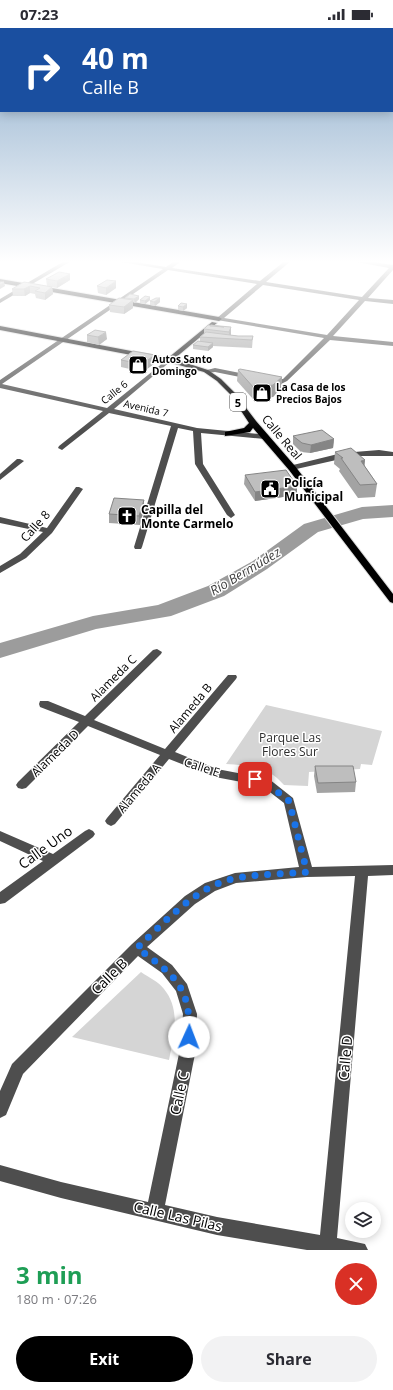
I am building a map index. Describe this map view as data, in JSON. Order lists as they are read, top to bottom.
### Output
{
  "streets": {
    "main road": ["Calle 6", "5", "Calle Real"],
    "street": [
      "Avenida 7",
      "Calle 8",
      "Alameda C",
      "Alameda B",
      "Alameda D",
      "Calle E",
      "Alameda A",
      "Calle Uno",
      "Calle B",
      "Calle D",
      "Calle C",
      "Calle Las Pilas"
    ]
  },
  "crossings": [
    ["Calle 6", "5"],
    ["Calle 6", "Avenida 7"],
    ["5", "Calle Real"],
    ["Avenida 7", "Calle Real"],
    ["Alameda C", "Alameda D"],
    ["Alameda C", "Calle E"],
    ["Alameda B", "Calle E"],
    ["Alameda B", "Alameda A"],
    ["Alameda D", "Calle E"],
    ["Calle E", "Alameda A"],
    ["Calle E", "Calle B"],
    ["Calle B", "Calle D"],
    ["Calle B", "Calle C"],
    ["Calle D", "Calle Las Pilas"],
    ["Calle C", "Calle Las Pilas"]
  ],
  "water": ["Río Bermúdez"],
  "parks": ["Parque Las Flores Sur"],
  "places": {
    "shop": ["Autos Santo Domingo", "La Casa de los Precios Bajos"],
    "public building": ["Policía Municipal"],
    "church": ["Capilla del Monte Carmelo"]
  },
  "page": {
    "status": "07:23",
    "turn": ["40 m", "Calle B"],
    "heading": ["3 min", "180 m · 07:26"],
    "buttons": ["Exit", "Share"]
  }
}
